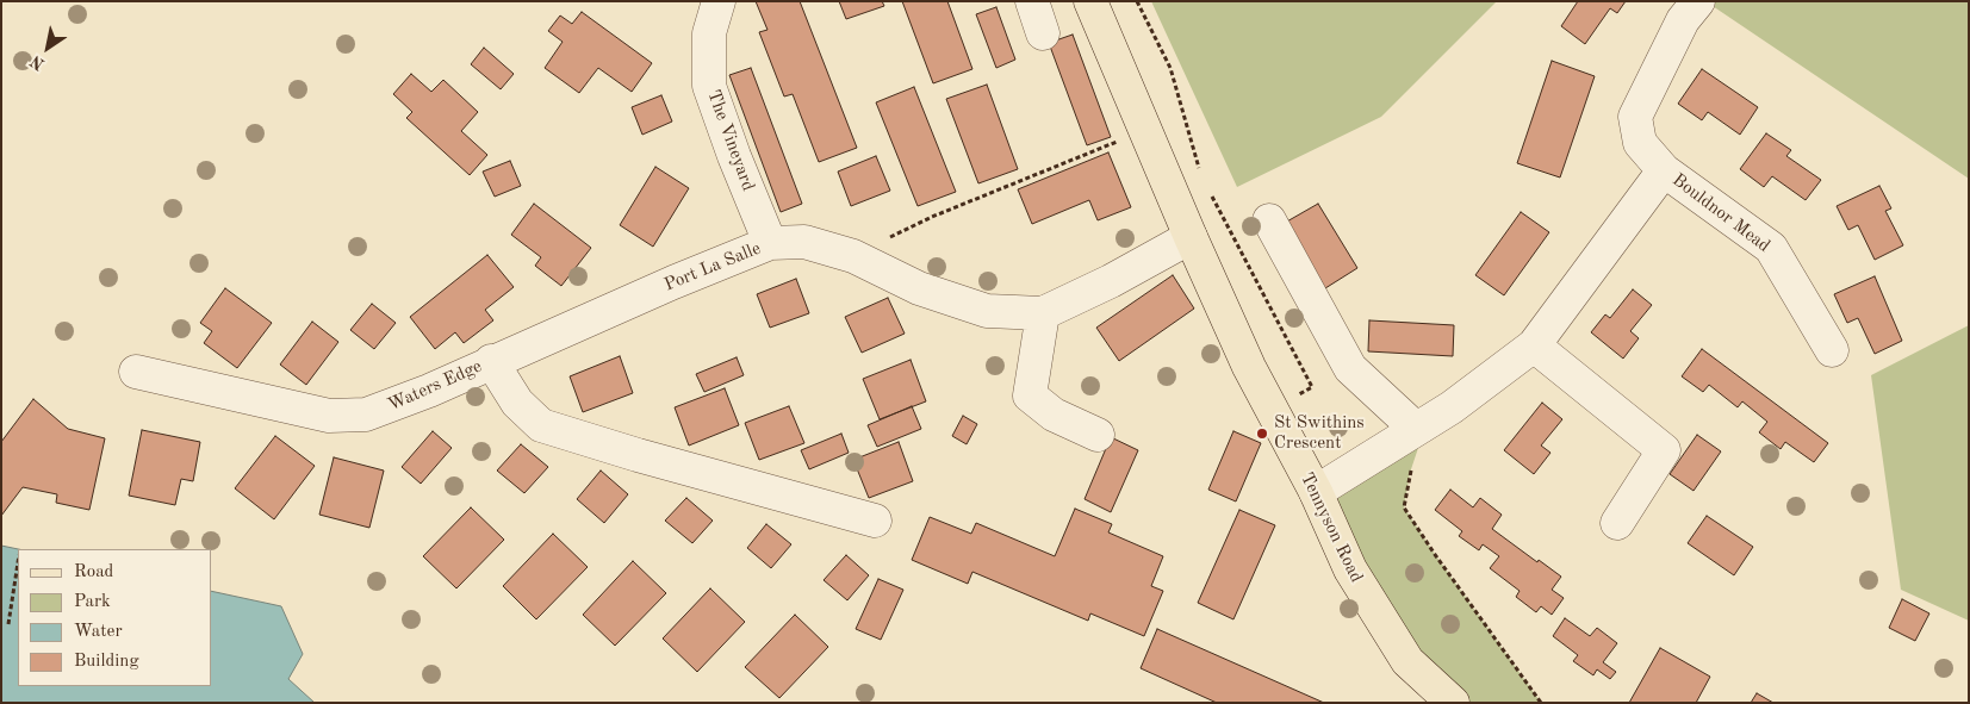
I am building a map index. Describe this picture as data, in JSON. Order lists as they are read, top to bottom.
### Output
{
  "streets": {
    "main road": ["Tennyson Road"],
    "street": [
      "The Vineyard",
      "Bouldnor Mead",
      "Port La Salle",
      "Waters Edge"
    ]
  },
  "crossings": [
    ["The Vineyard", "Port La Salle"],
    ["Port La Salle", "Waters Edge"],
    ["Port La Salle", "Tennyson Road"]
  ],
  "places": ["St Swithins Crescent"],
  "legend": [
    "Road",
    "Park",
    "Water",
    "Building"
  ],
  "north": "bottom left"
}
